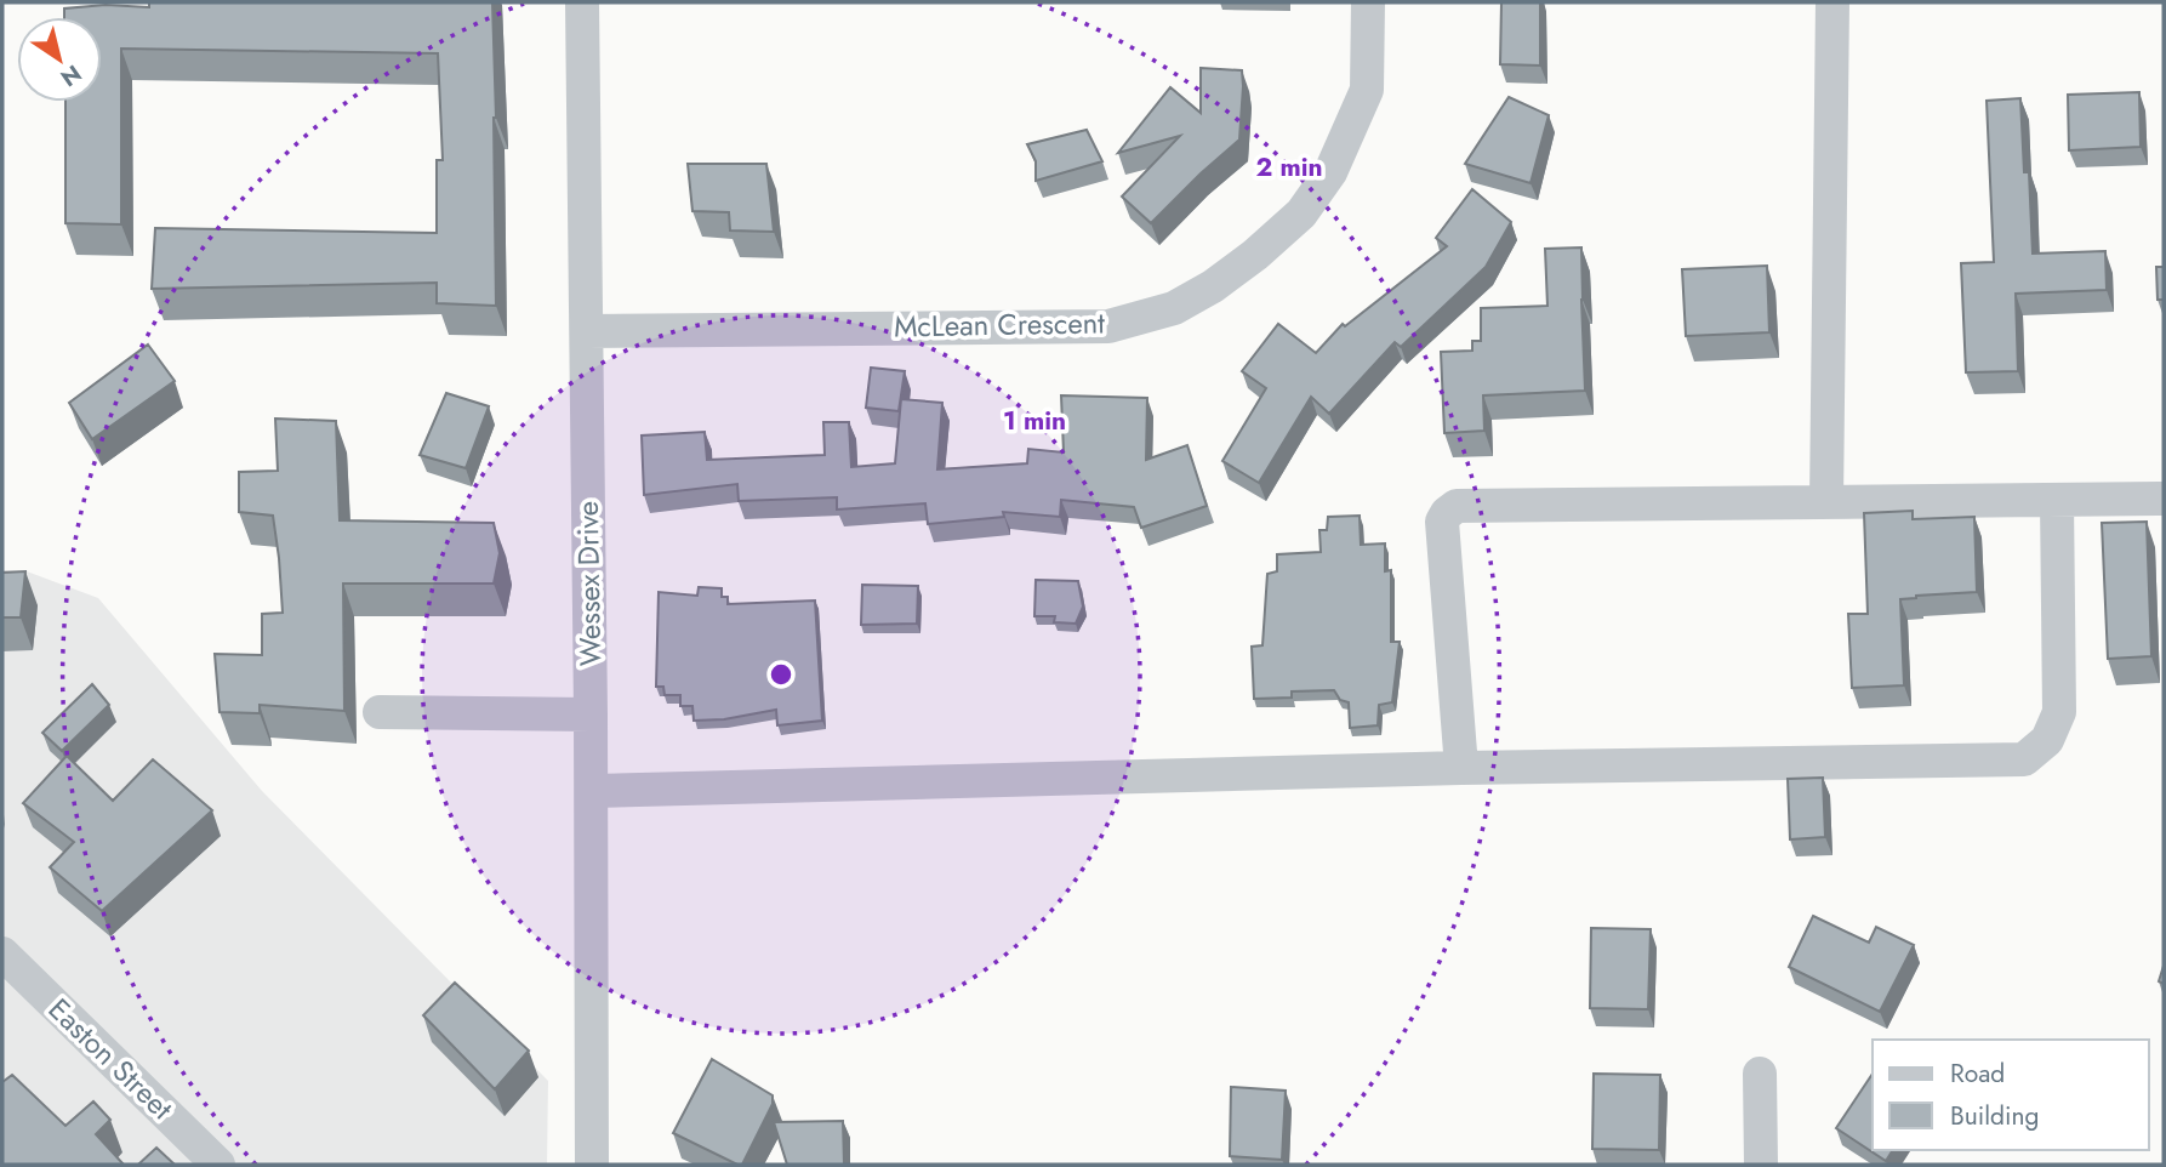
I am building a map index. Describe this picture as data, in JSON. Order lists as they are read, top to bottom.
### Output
{
  "streets": {
    "street": ["McLean Crescent", "Wessex Drive", "Easton Street"]
  },
  "crossings": [
    ["McLean Crescent", "Wessex Drive"]
  ],
  "legend": ["Road", "Building"],
  "north": "bottom right",
  "rings": ["2 min", "1 min"]
}
